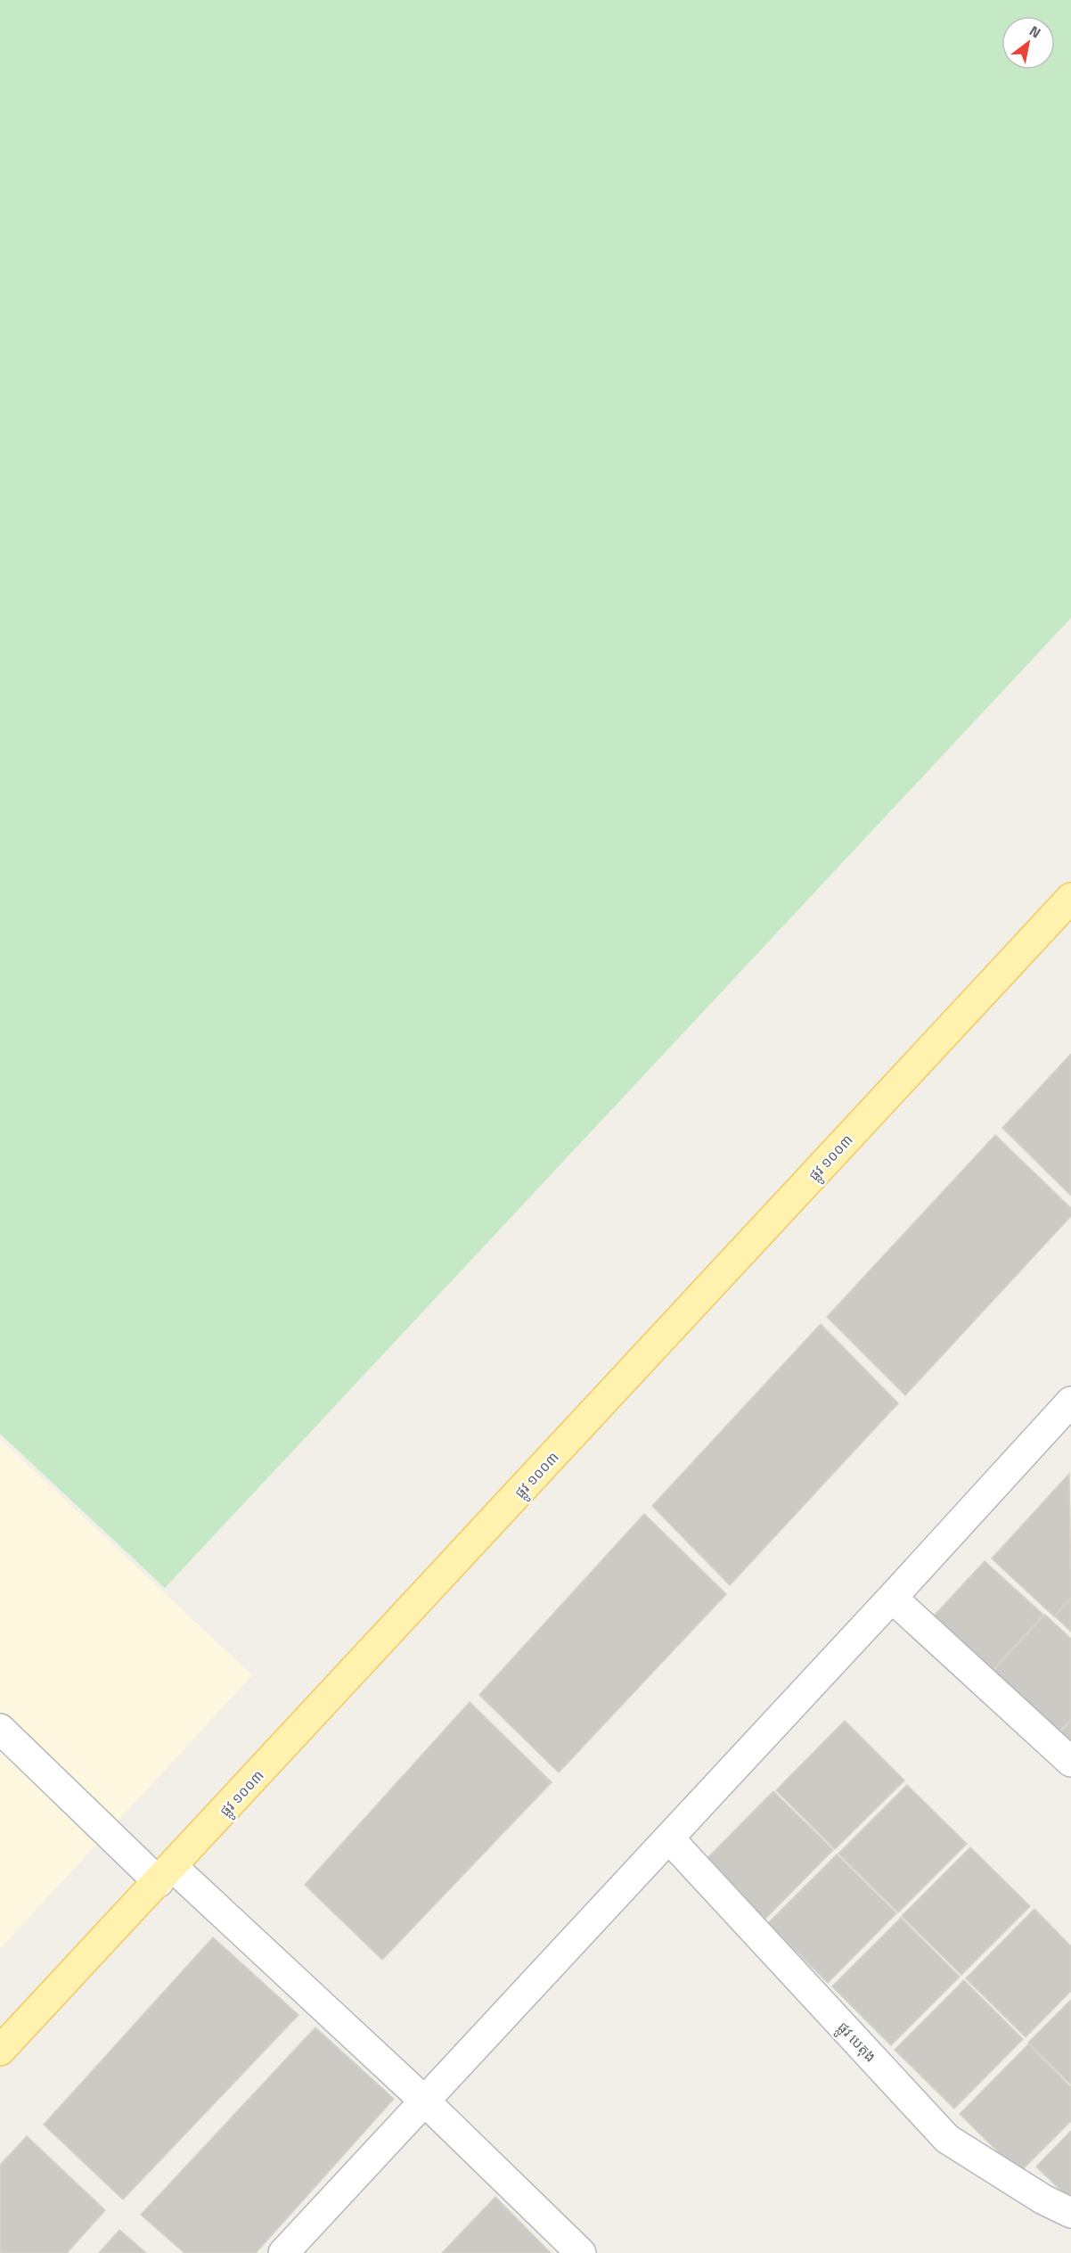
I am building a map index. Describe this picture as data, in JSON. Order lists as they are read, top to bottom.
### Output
{
  "streets": {
    "main road": ["ផ្លូវ ១០០៣"],
    "street": ["ផ្លូវ បេតុង"]
  },
  "north": "top right"
}
